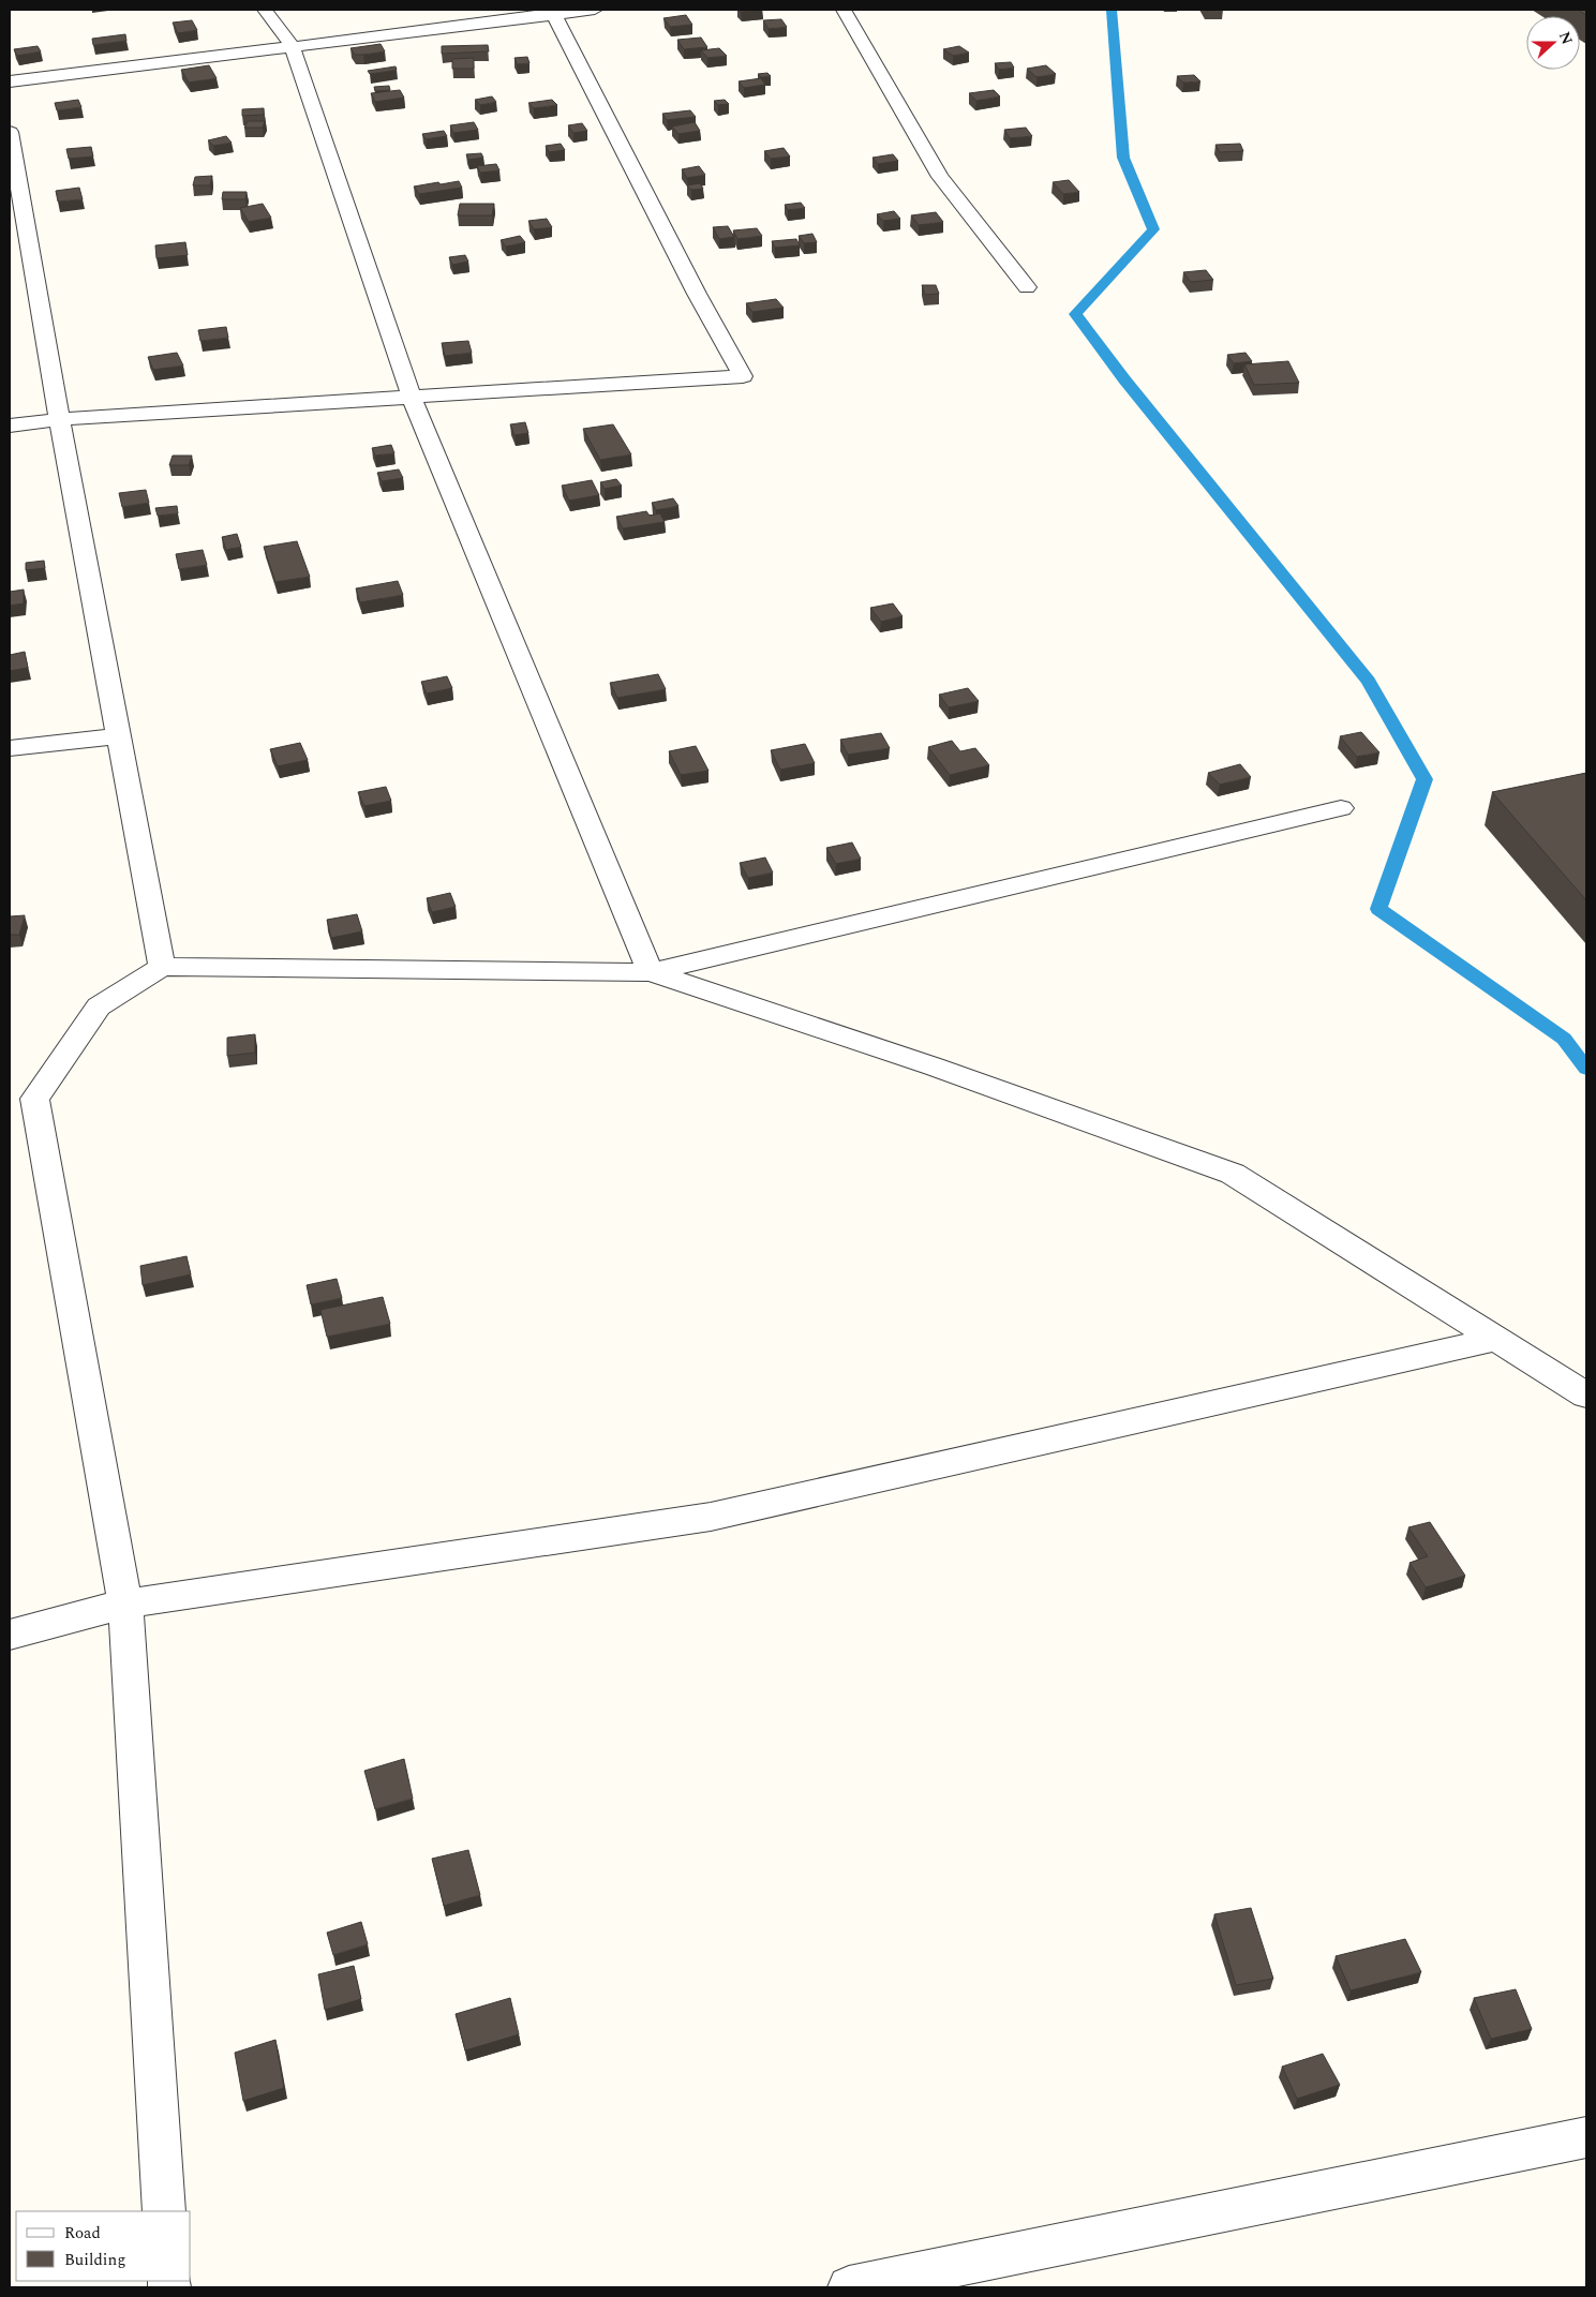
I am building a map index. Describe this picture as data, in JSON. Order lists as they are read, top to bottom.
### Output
{
  "legend": ["Road", "Building"],
  "north": "right"
}
